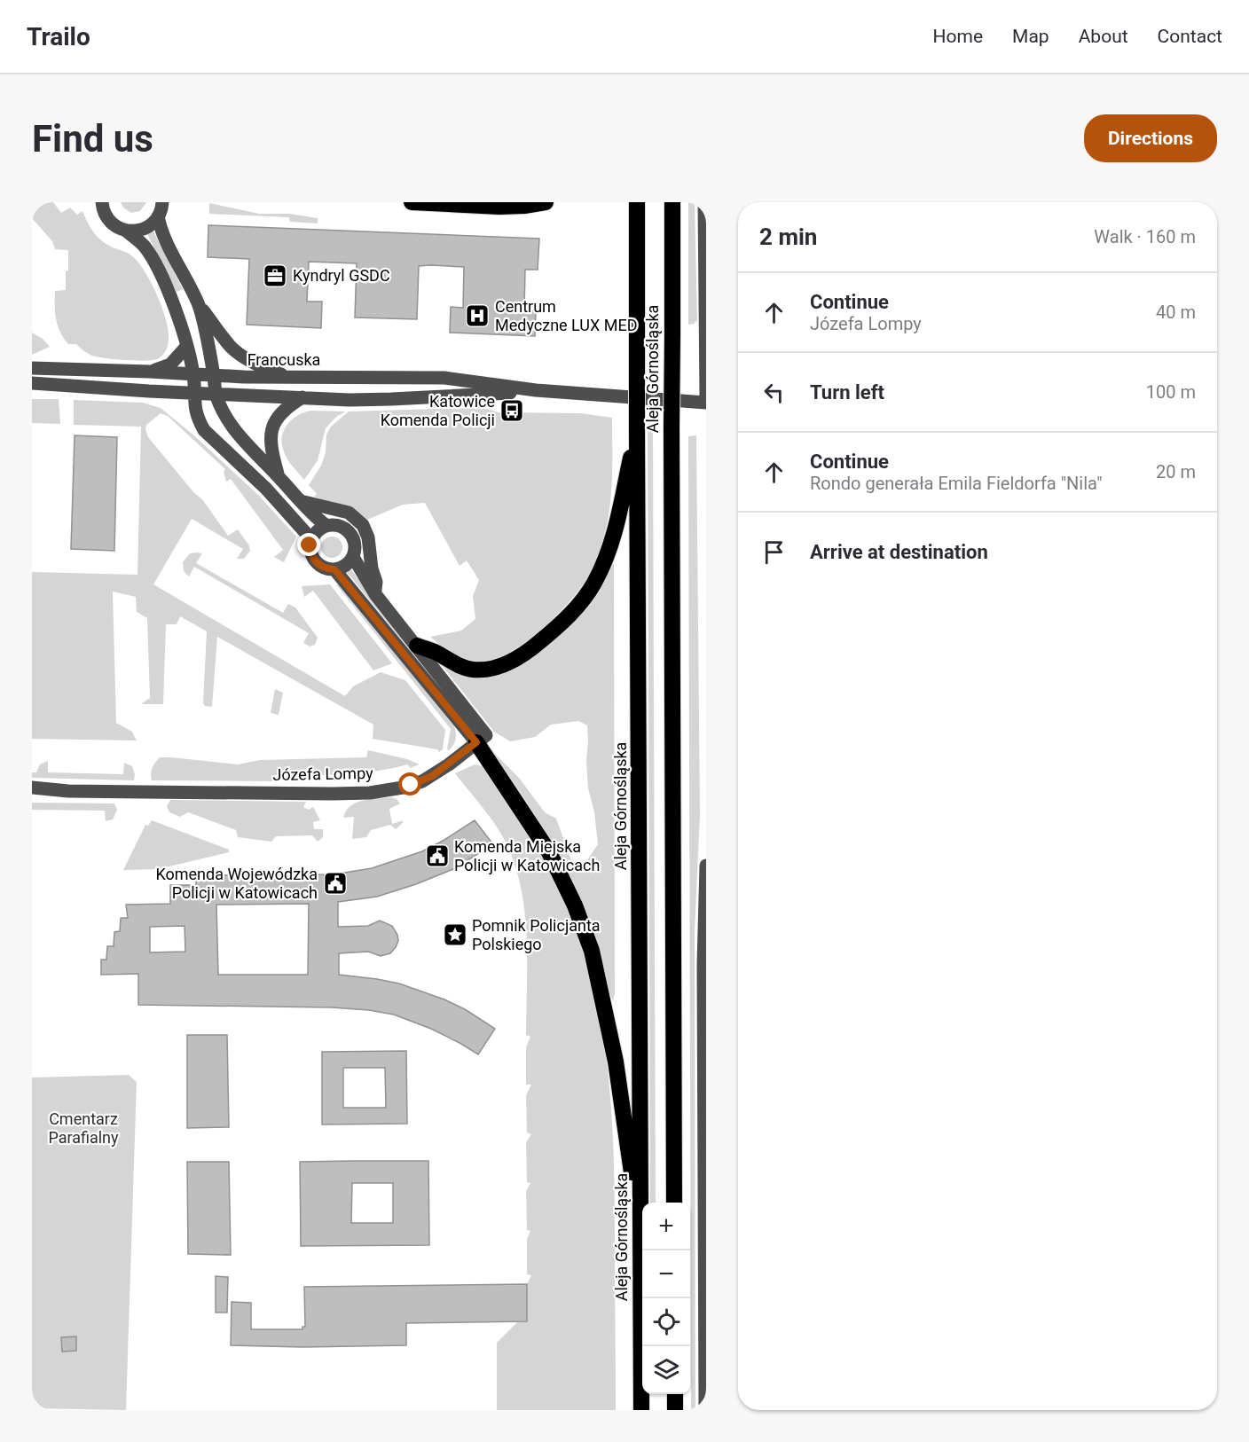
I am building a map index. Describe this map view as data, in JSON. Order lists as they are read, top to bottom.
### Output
{
  "streets": {
    "highway": ["Aleja Górnośląska"],
    "street": ["Francuska", "Józefa Lompy"]
  },
  "parks": ["Cmentarz Parafialny"],
  "places": {
    "office": ["Kyndryl GSDC"],
    "hospital": ["Centrum Medyczne LUX MED"],
    "bus stop": ["Katowice Komenda Policji"],
    "public building": ["Komenda Miejska Policji w Katowicach", "Komenda Wojewódzka Policji w Katowicach"],
    "place": ["Pomnik Policjanta Polskiego"]
  },
  "page": {
    "header": "Trailo",
    "nav": [
      "Home",
      "Map",
      "About",
      "Contact"
    ],
    "buttons": "Directions",
    "title": "Find us",
    "heading": ["2 min", "Walk · 160 m"],
    "list": [
      ["Continue", "Józefa Lompy", "40 m"],
      ["Turn left", "100 m"],
      ["Continue", "Rondo generała Emila Fieldorfa \"Nila\"", "20 m"],
      "Arrive at destination"
    ],
    "map_buttons": ["+", "−"]
  }
}
